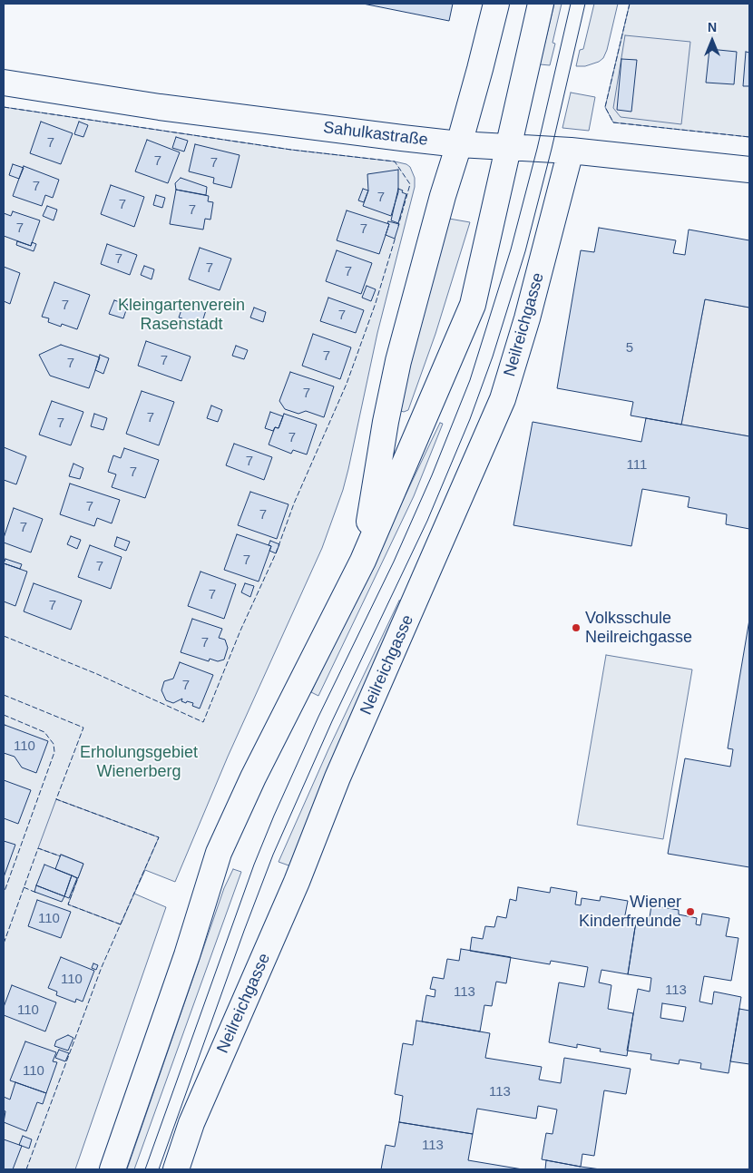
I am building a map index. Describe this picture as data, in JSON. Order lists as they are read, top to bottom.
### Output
{
  "streets": {
    "street": ["Sahulkastraße", "Neilreichgasse"]
  },
  "crossings": [
    ["Sahulkastraße", "Neilreichgasse"]
  ],
  "parks": ["Kleingartenverein Rasenstadt", "Erholungsgebiet Wienerberg"],
  "places": ["Volksschule Neilreichgasse", "Wiener Kinderfreunde"],
  "house_numbers": [
    "7",
    "7",
    "7",
    "7",
    "7",
    "7",
    "7",
    "7",
    "7",
    "7",
    "7",
    "7",
    "7",
    "7",
    "5",
    "7",
    "7",
    "7",
    "7",
    "7",
    "7",
    "7",
    "7",
    "111",
    "7",
    "7",
    "7",
    "7",
    "7",
    "7",
    "7",
    "7",
    "7",
    "7",
    "110",
    "110",
    "110",
    "113",
    "113",
    "110",
    "110",
    "113",
    "113"
  ],
  "north": "top"
}
